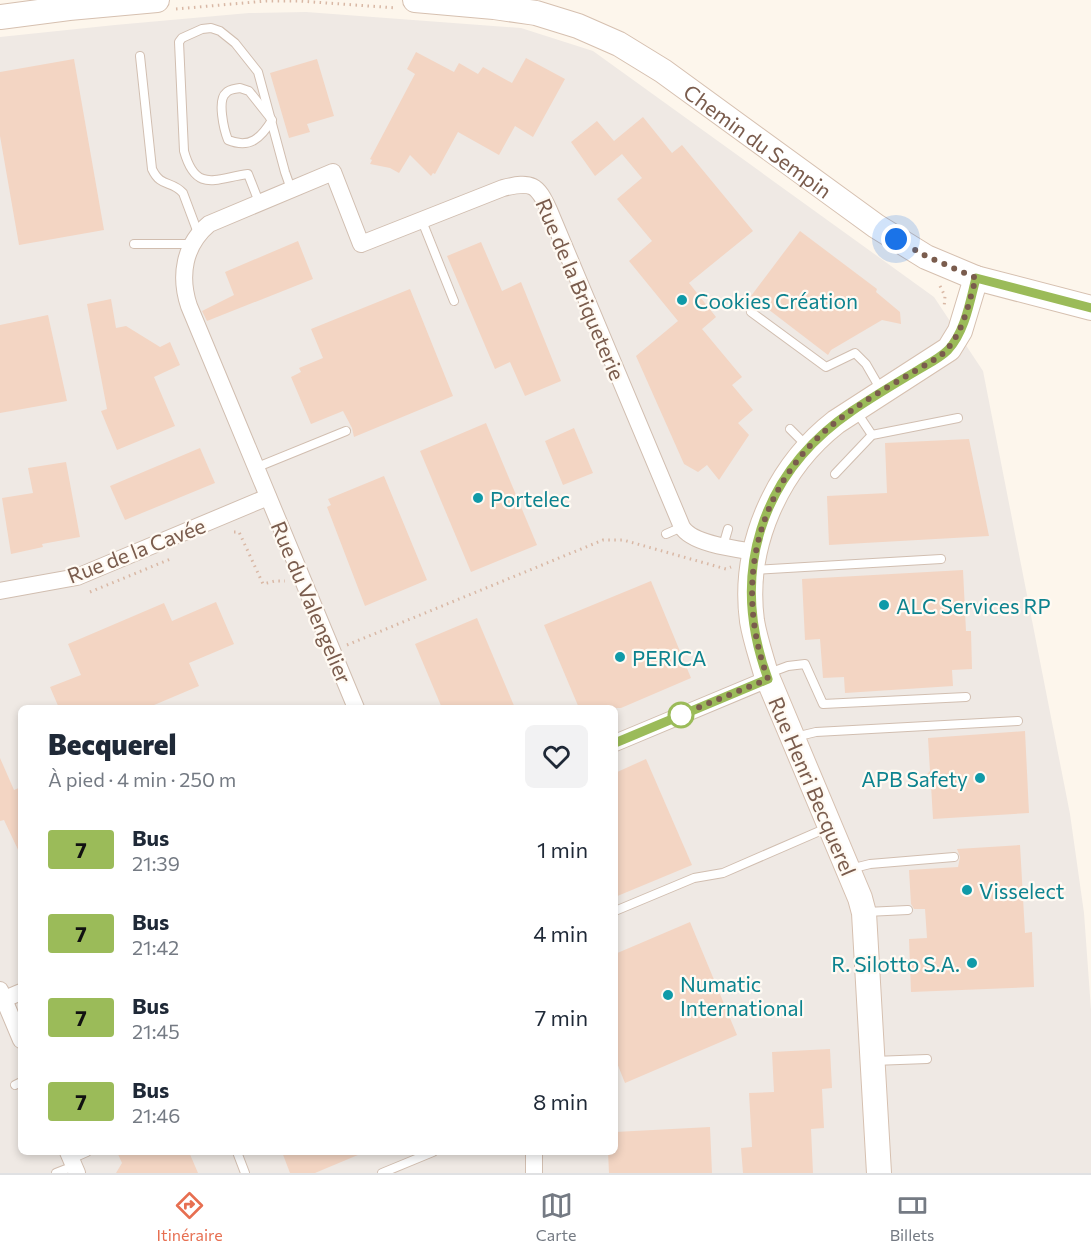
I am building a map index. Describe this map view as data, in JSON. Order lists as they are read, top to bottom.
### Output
{
  "streets": {
    "street": [
      "Chemin du Sempin",
      "Rue de la Briqueterie",
      "Rue de la Cavée",
      "Rue du Valengelier",
      "Rue Henri Becquerel"
    ]
  },
  "crossings": [
    ["Chemin du Sempin", "Rue Henri Becquerel"],
    ["Rue de la Cavée", "Rue du Valengelier"]
  ],
  "places": [
    "Cookies Création",
    "Portelec",
    "ALC Services RP",
    "PERICA",
    "APB Safety",
    "Visselect",
    "R. Silotto S.A.",
    "Numatic International"
  ],
  "lines": ["bus line 7"],
  "page": {
    "heading": ["Becquerel", "À pied · 4 min · 250 m"],
    "list": [
      {
        "mark": "7",
        "name": "Bus",
        "note": "21:39",
        "value": "1 min"
      },
      {
        "mark": "7",
        "name": "Bus",
        "note": "21:42",
        "value": "4 min"
      },
      {
        "mark": "7",
        "name": "Bus",
        "note": "21:45",
        "value": "7 min"
      },
      {
        "mark": "7",
        "name": "Bus",
        "note": "21:46",
        "value": "8 min"
      }
    ],
    "tabs": ["Itinéraire", "Carte", "Billets"]
  }
}
